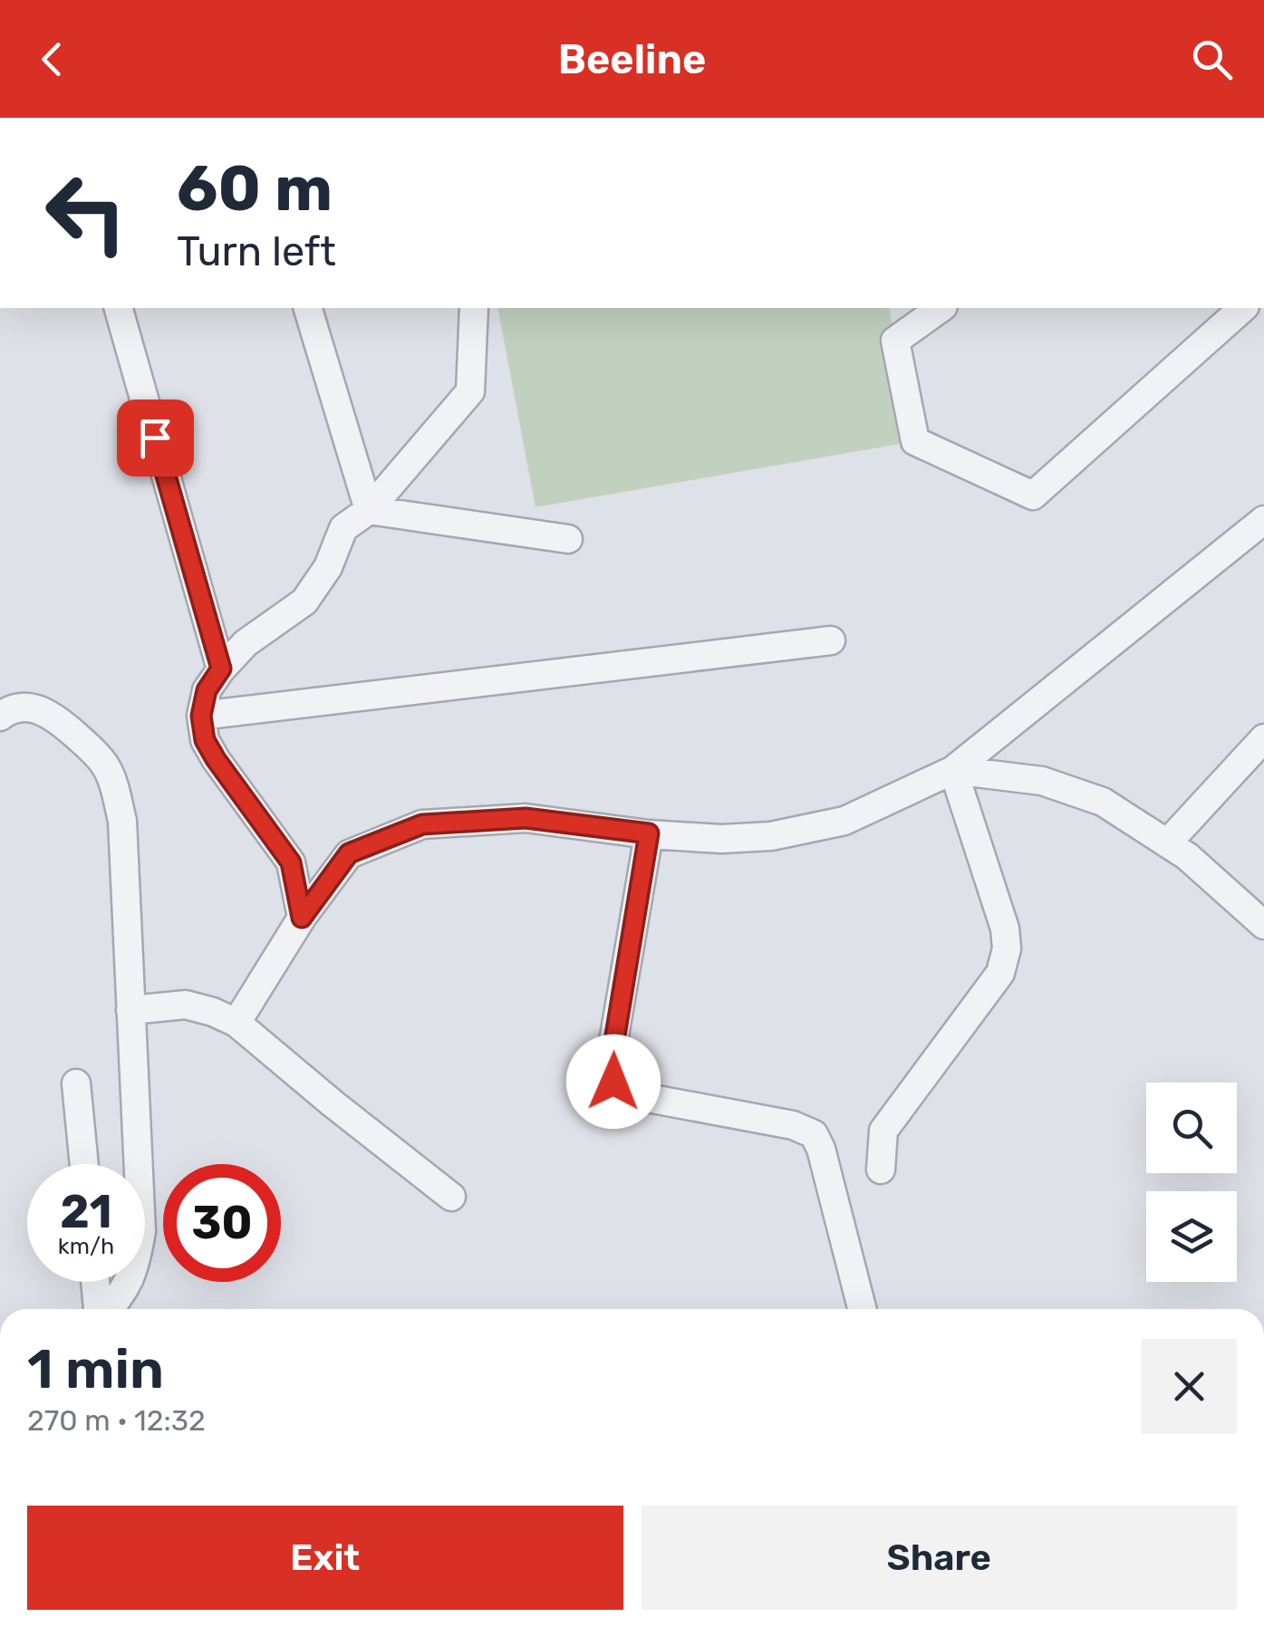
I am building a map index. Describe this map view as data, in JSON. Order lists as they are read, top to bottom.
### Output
{
  "page": {
    "header": "Beeline",
    "turn": ["60 m", "Turn left"],
    "speed": "21 km/h",
    "limit": "30",
    "heading": ["1 min", "270 m · 12:32"],
    "buttons": ["Exit", "Share"]
  }
}
